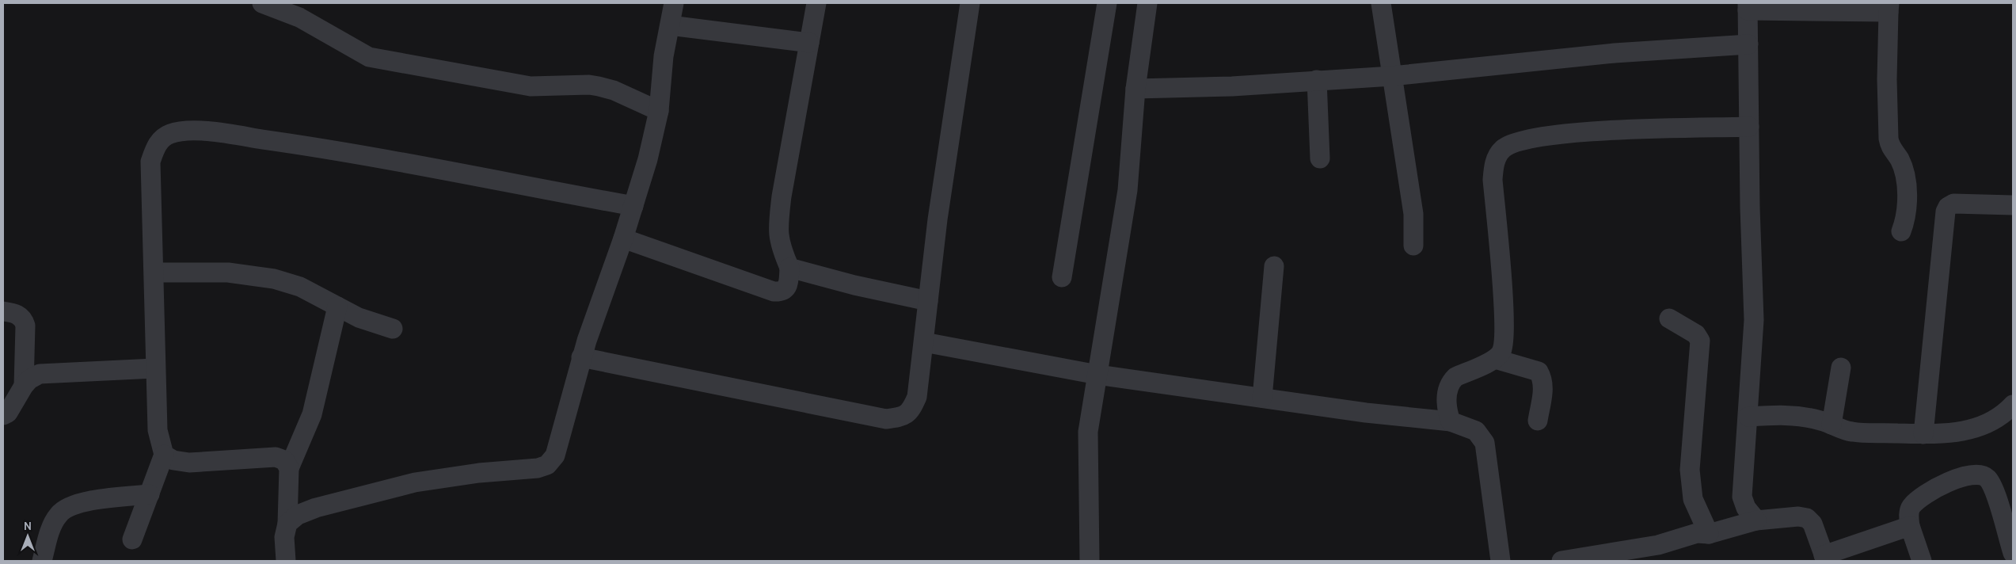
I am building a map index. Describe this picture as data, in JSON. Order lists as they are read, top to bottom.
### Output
{
  "north": "top"
}
